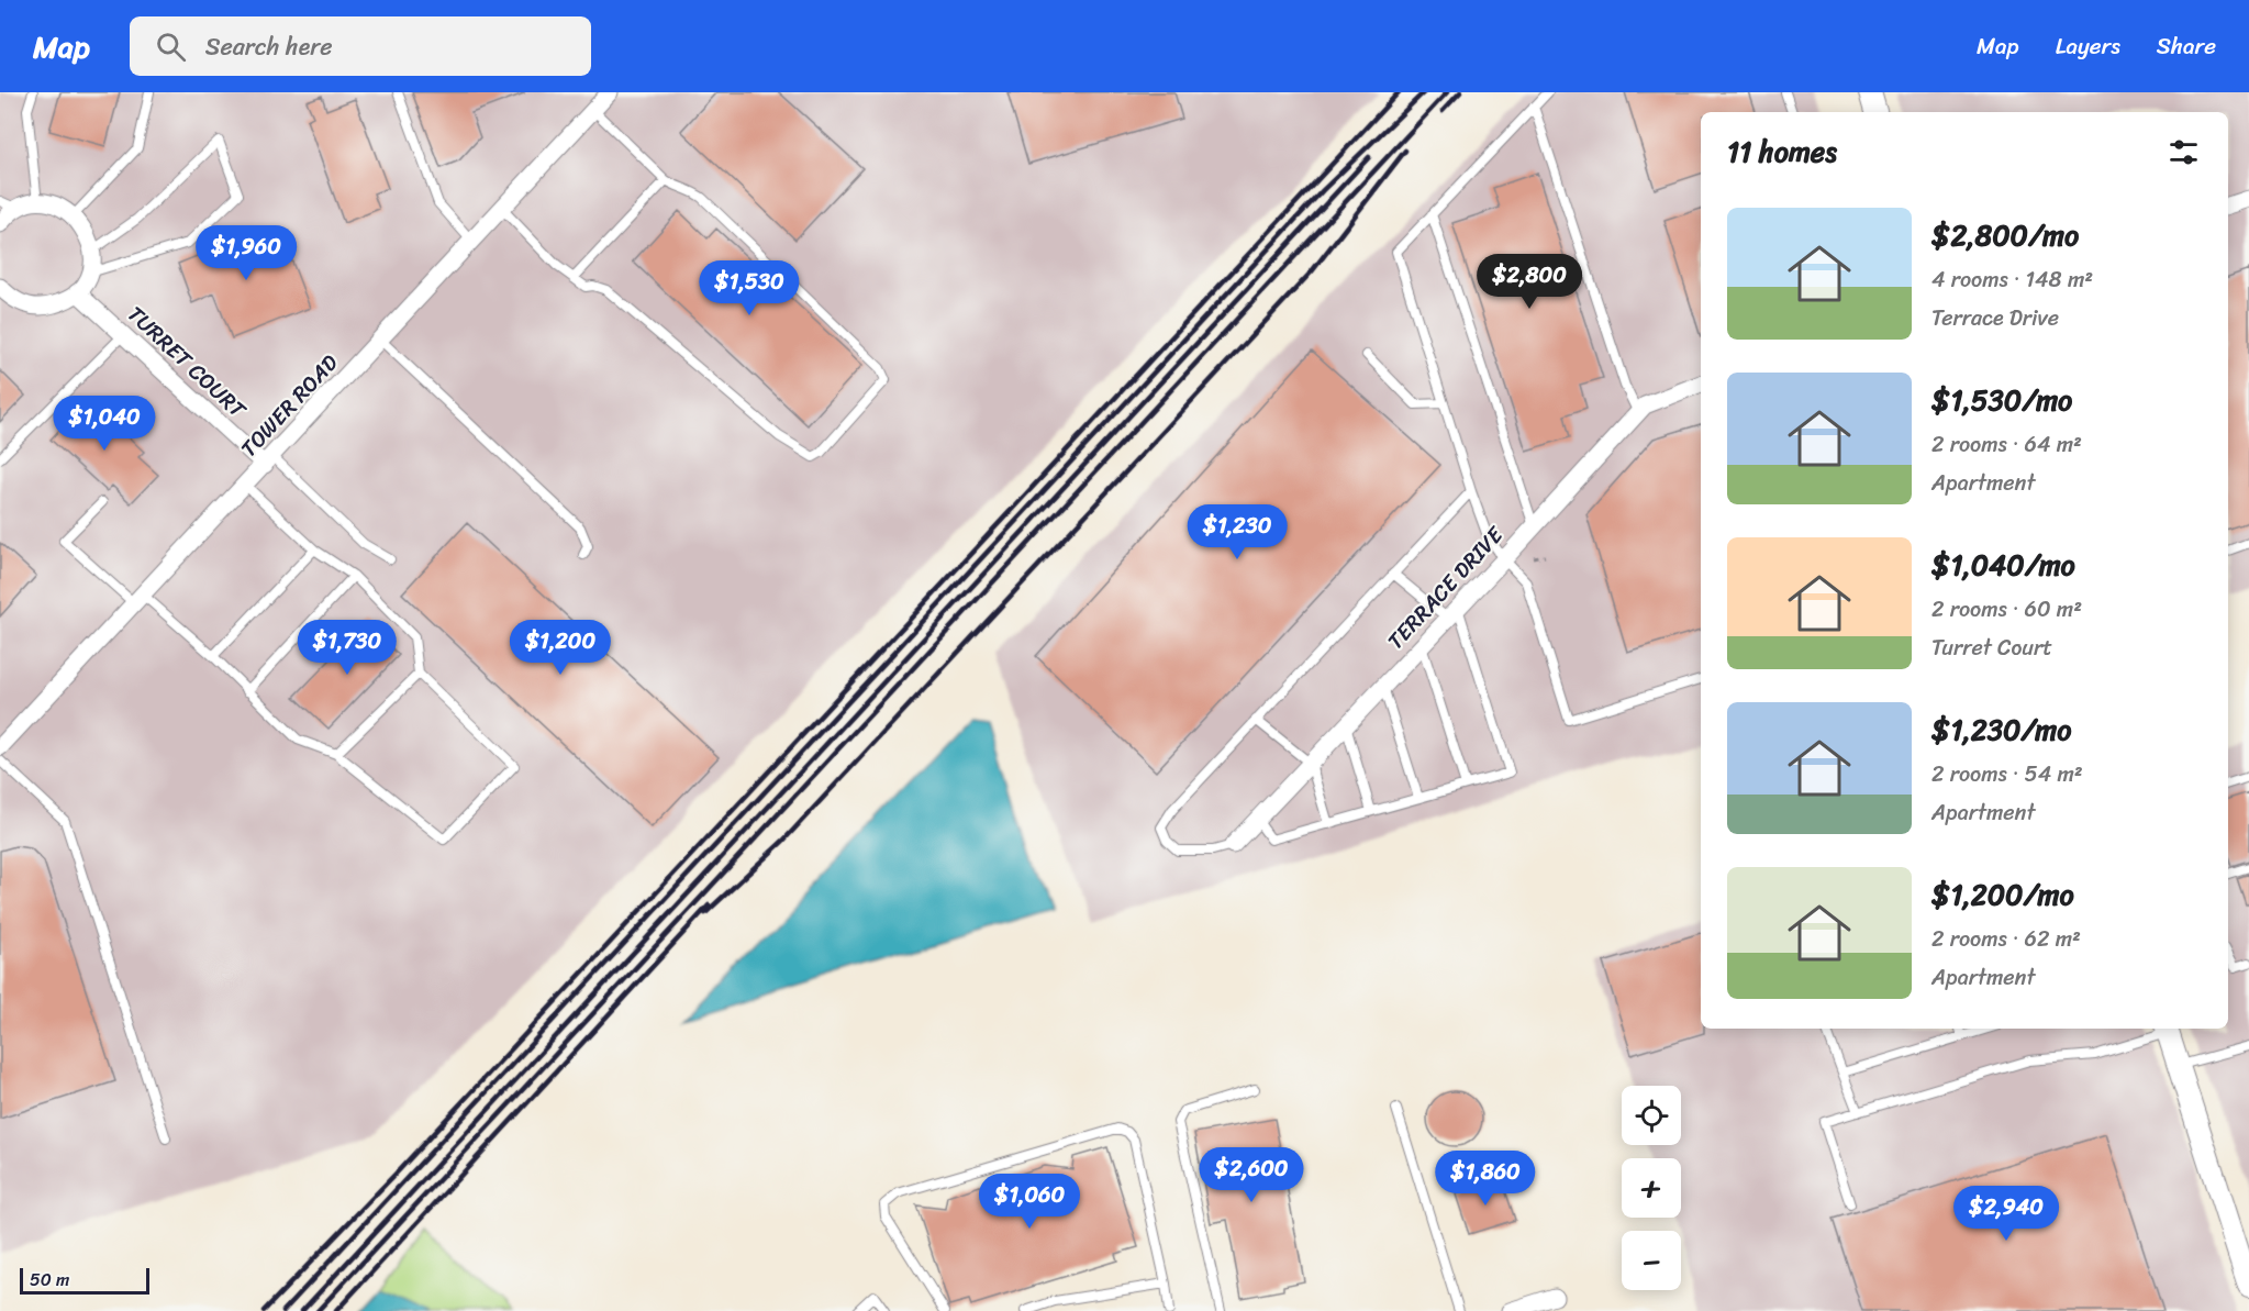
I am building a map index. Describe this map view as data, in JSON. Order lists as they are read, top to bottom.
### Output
{
  "streets": {
    "street": ["TURRET COURT", "TOWER ROAD", "TERRACE DRIVE"]
  },
  "crossings": [
    ["TURRET COURT", "TOWER ROAD"]
  ],
  "scale_bar": "50 m",
  "page": {
    "header": "Map",
    "search": "Search here",
    "nav": ["Map", "Layers", "Share"],
    "heading": "11 homes",
    "list": [
      {
        "name": "$2,800/mo",
        "note": "4 rooms · 148 m² · Terrace Drive"
      },
      {
        "name": "$1,530/mo",
        "note": "2 rooms · 64 m² · Apartment"
      },
      {
        "name": "$1,040/mo",
        "note": "2 rooms · 60 m² · Turret Court"
      },
      {
        "name": "$1,230/mo",
        "note": "2 rooms · 54 m² · Apartment"
      },
      {
        "name": "$1,200/mo",
        "note": "2 rooms · 62 m² · Apartment"
      }
    ],
    "price": [
      "$1,960",
      "$2,800",
      "$1,530",
      "$1,040",
      "$1,230",
      "$1,730",
      "$1,200",
      "$2,600",
      "$1,860",
      "$1,060",
      "$2,940"
    ],
    "map_buttons": ["+", "−"],
    "scale": "50 m"
  }
}
